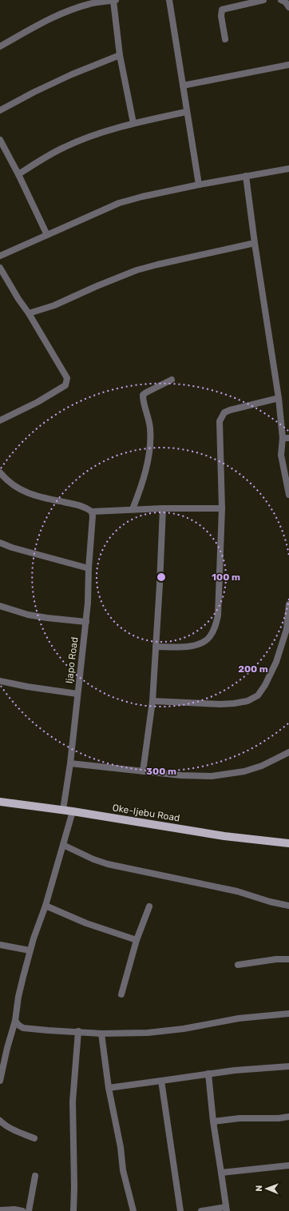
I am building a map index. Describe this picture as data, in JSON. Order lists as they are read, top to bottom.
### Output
{
  "streets": {
    "main road": ["Oke-Ijebu Road"],
    "street": ["Ijapo Road"]
  },
  "crossings": [
    ["Ijapo Road", "Oke-Ijebu Road"]
  ],
  "north": "left",
  "rings": ["100 m", "200 m", "300 m"]
}
